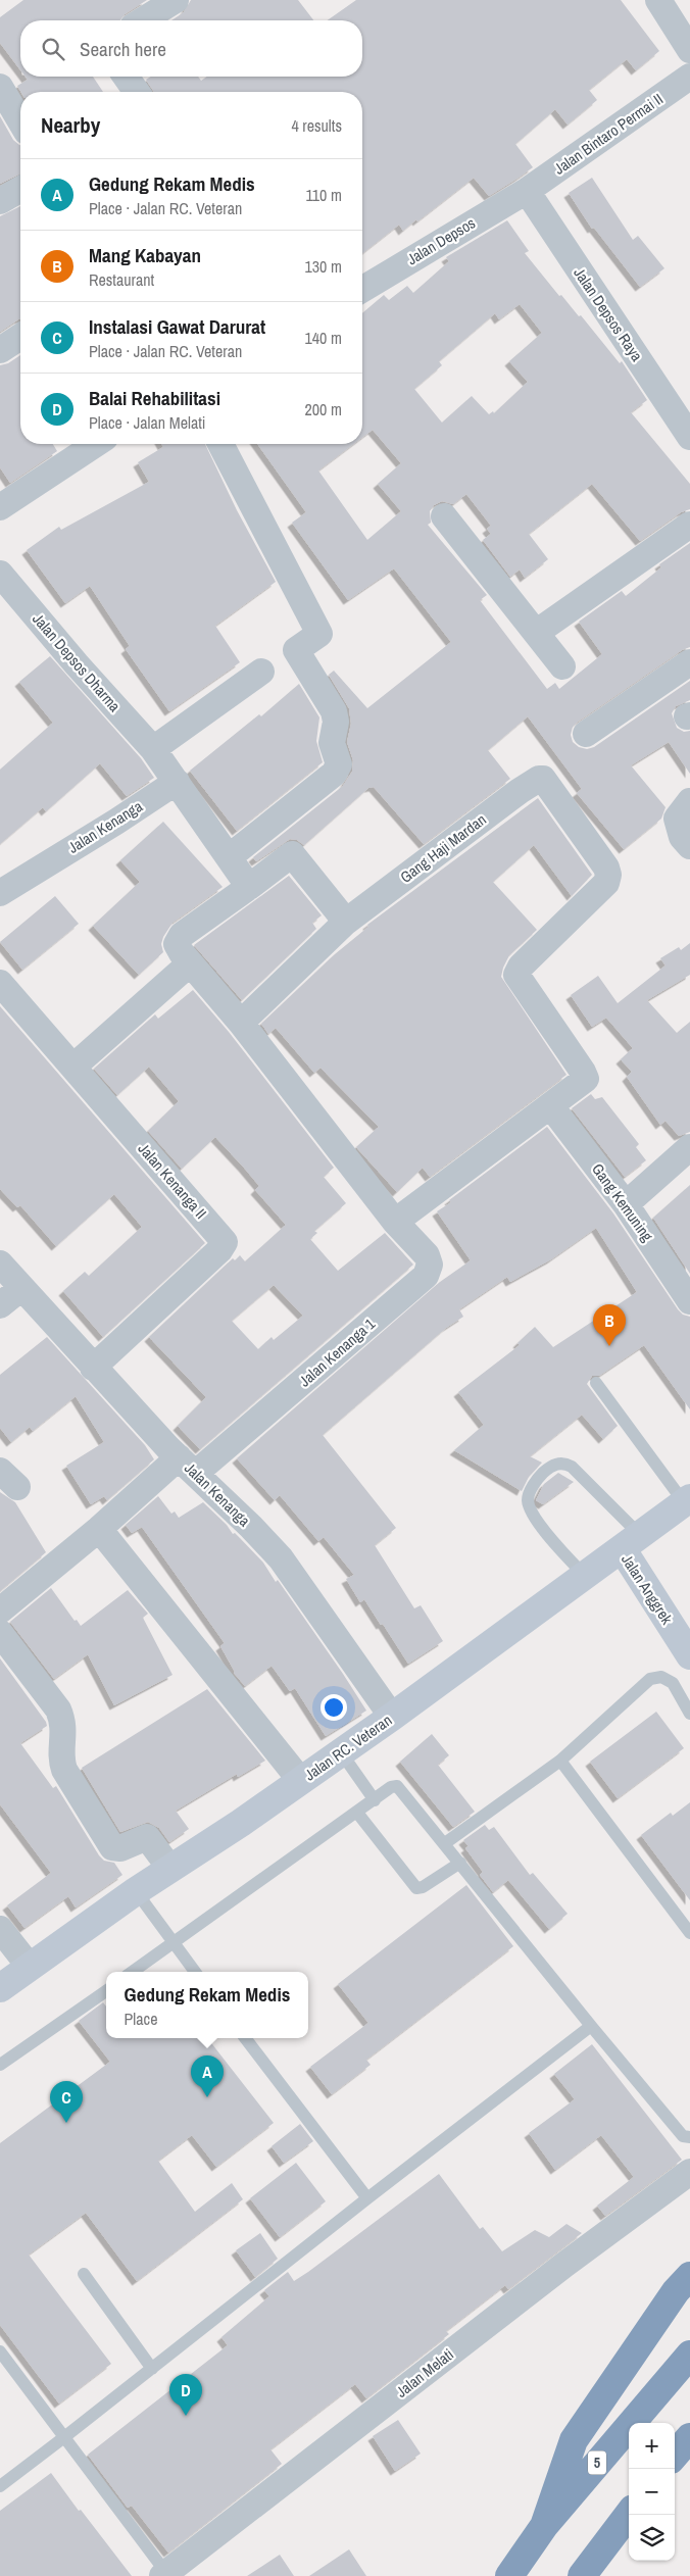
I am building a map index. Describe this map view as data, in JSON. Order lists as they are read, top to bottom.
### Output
{
  "streets": {
    "highway": ["5"],
    "main road": ["Jalan Anggrek", "Jalan RC. Veteran"],
    "street": [
      "Jalan Bintaro Permai II",
      "Jalan Depsos",
      "Jalan Depsos Raya",
      "Jalan Depsos Dharma",
      "Jalan Kenanga",
      "Gang Haji Mardan",
      "Jalan Kenanga II",
      "Gang Kemuning",
      "Jalan Kenanga 1",
      "Jalan Melati"
    ]
  },
  "crossings": [
    ["Jalan Bintaro Permai II", "Jalan Depsos"],
    ["Jalan Bintaro Permai II", "Jalan Depsos Raya"],
    ["Jalan Depsos", "Jalan Depsos Raya"],
    ["Jalan Kenanga", "Jalan Kenanga II"],
    ["Jalan Kenanga", "Jalan Kenanga 1"],
    ["Jalan Kenanga", "Jalan RC. Veteran"],
    ["Gang Haji Mardan", "Gang Kemuning"],
    ["Gang Haji Mardan", "Jalan Kenanga 1"],
    ["Jalan Anggrek", "Jalan RC. Veteran"]
  ],
  "page": {
    "search": "Search here",
    "heading": ["Nearby", "4 results"],
    "list": [
      {
        "mark": "A",
        "name": "Gedung Rekam Medis",
        "note": "Place · Jalan RC. Veteran",
        "value": "110 m"
      },
      {
        "mark": "B",
        "name": "Mang Kabayan",
        "note": "Restaurant",
        "value": "130 m"
      },
      {
        "mark": "C",
        "name": "Instalasi Gawat Darurat",
        "note": "Place · Jalan RC. Veteran",
        "value": "140 m"
      },
      {
        "mark": "D",
        "name": "Balai Rehabilitasi",
        "note": "Place · Jalan Melati",
        "value": "200 m"
      }
    ],
    "pins": [
      "B",
      "A",
      "C",
      "D"
    ],
    "popup": ["Gedung Rekam Medis", "Place"],
    "map_buttons": ["+", "−"]
  }
}
